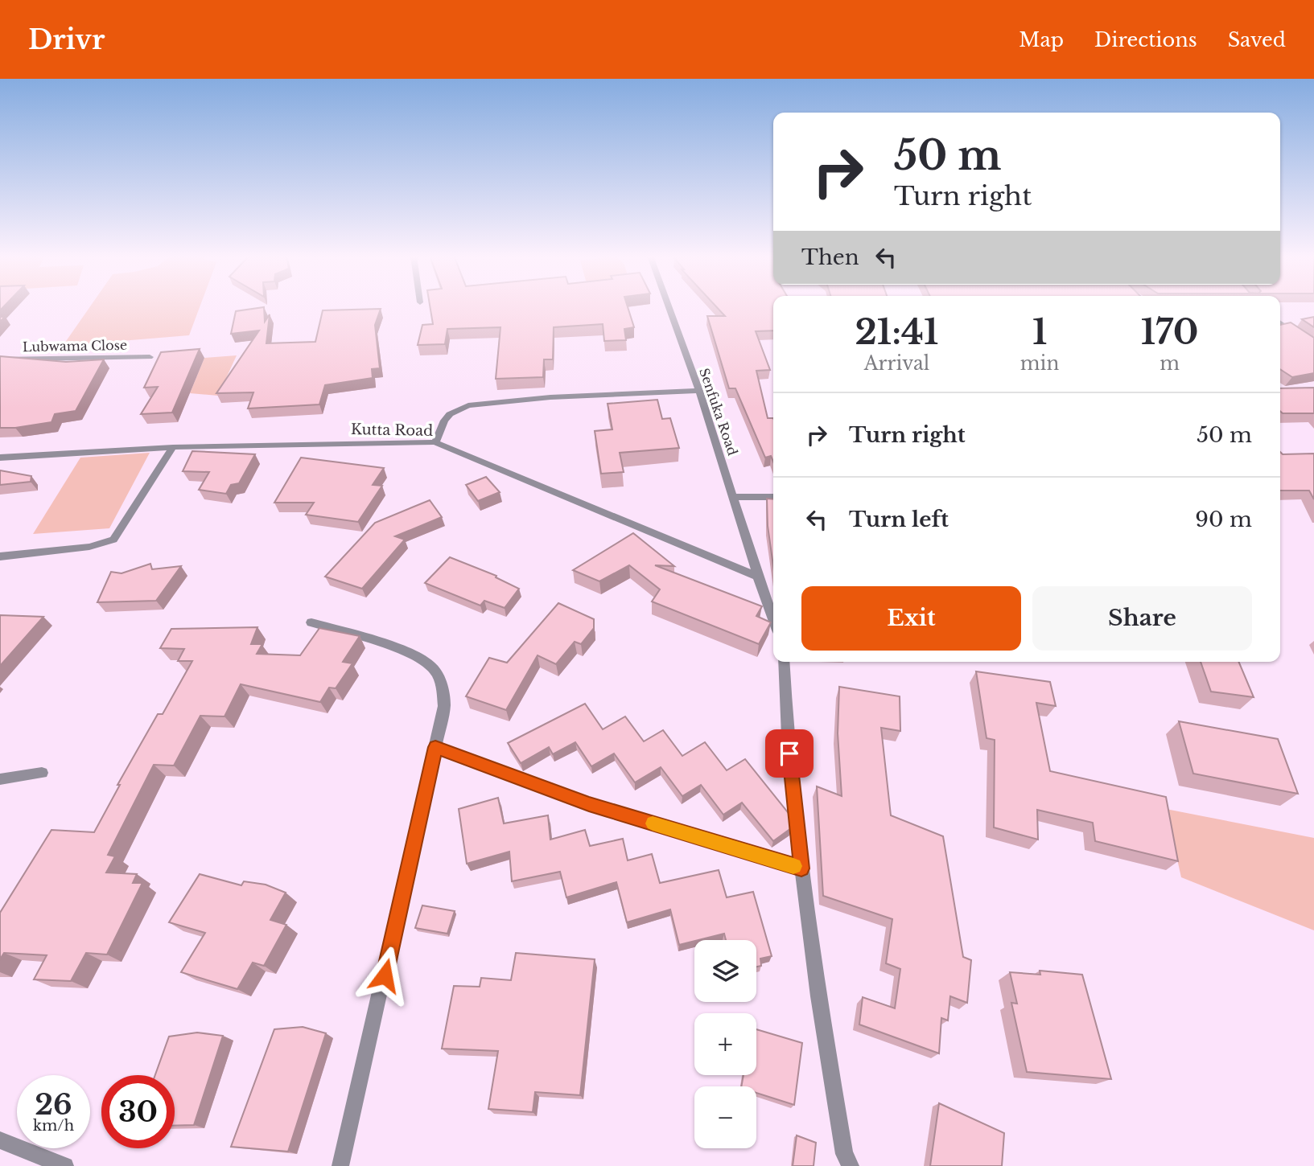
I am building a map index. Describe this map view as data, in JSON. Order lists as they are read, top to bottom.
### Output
{
  "streets": {
    "street": ["Lubwama Close", "Senfuka Road", "Kutta Road"]
  },
  "crossings": [
    ["Senfuka Road", "Kutta Road"]
  ],
  "page": {
    "header": "Drivr",
    "nav": ["Map", "Directions", "Saved"],
    "turn": ["50 m", "Turn right"],
    "then": "Then",
    "eta": [
      "21:41",
      "Arrival",
      "1",
      "min",
      "170",
      "m"
    ],
    "list": [
      {
        "name": "Turn right",
        "value": "50 m"
      },
      {
        "name": "Turn left",
        "value": "90 m"
      }
    ],
    "buttons": ["Exit", "Share"],
    "map_buttons": ["+", "−"],
    "speed": "26 km/h",
    "limit": "30"
  }
}
